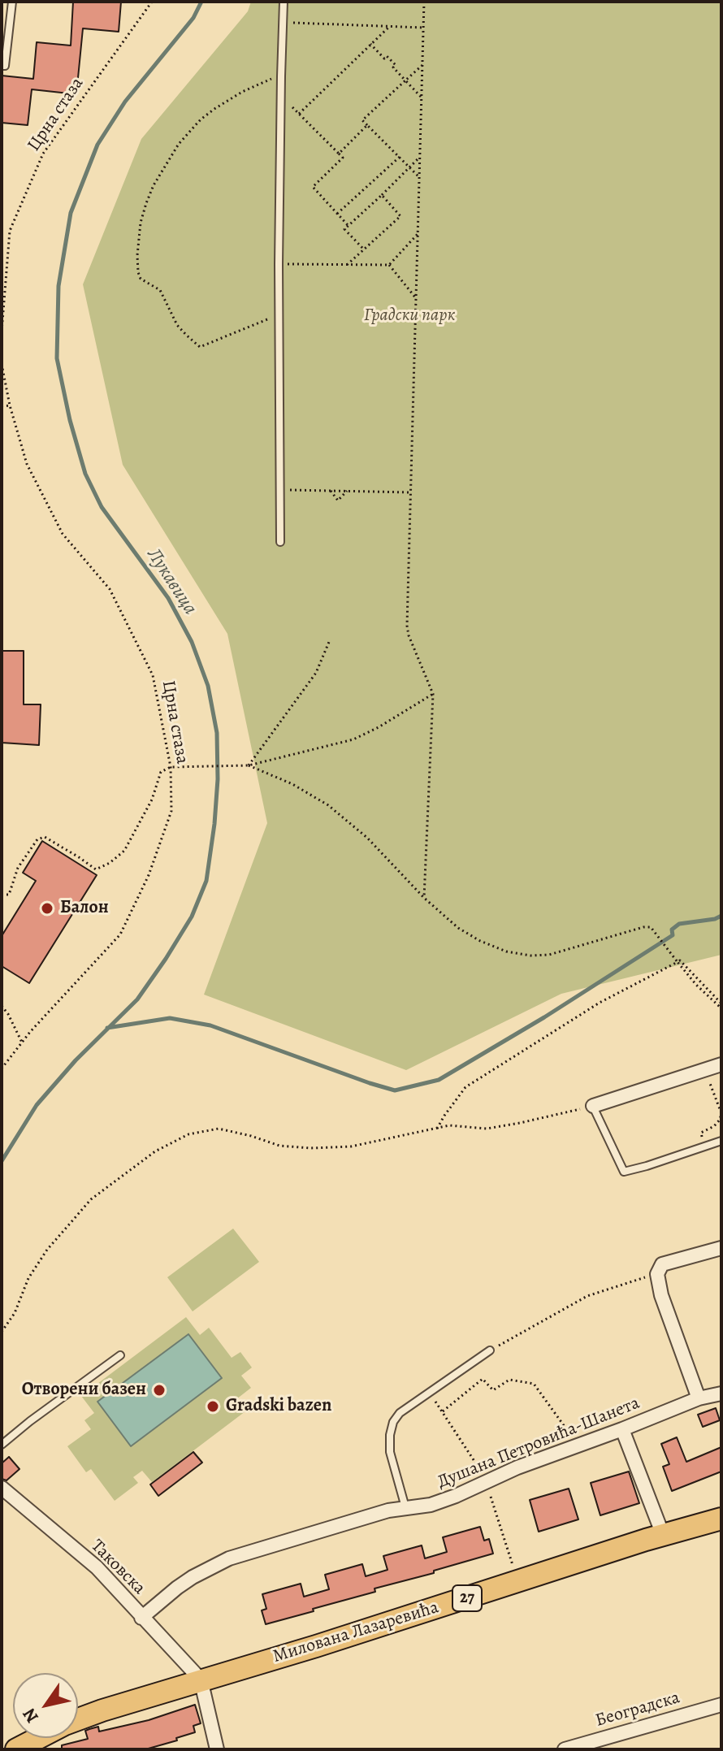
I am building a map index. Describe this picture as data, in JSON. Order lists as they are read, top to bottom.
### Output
{
  "streets": {
    "main road": ["27", "Милована Лазаревића"],
    "street": ["Душана Петровића-Шанета", "Таковска", "Београдска"],
    "path": ["Црна стаза"]
  },
  "crossings": [
    ["Душана Петровића-Шанета", "Таковска"],
    ["Таковска", "Милована Лазаревића"]
  ],
  "water": ["Лукавица"],
  "parks": ["Градски парк"],
  "places": ["Балон", "Отворени базен", "Gradski bazen"],
  "north": "bottom left"
}
